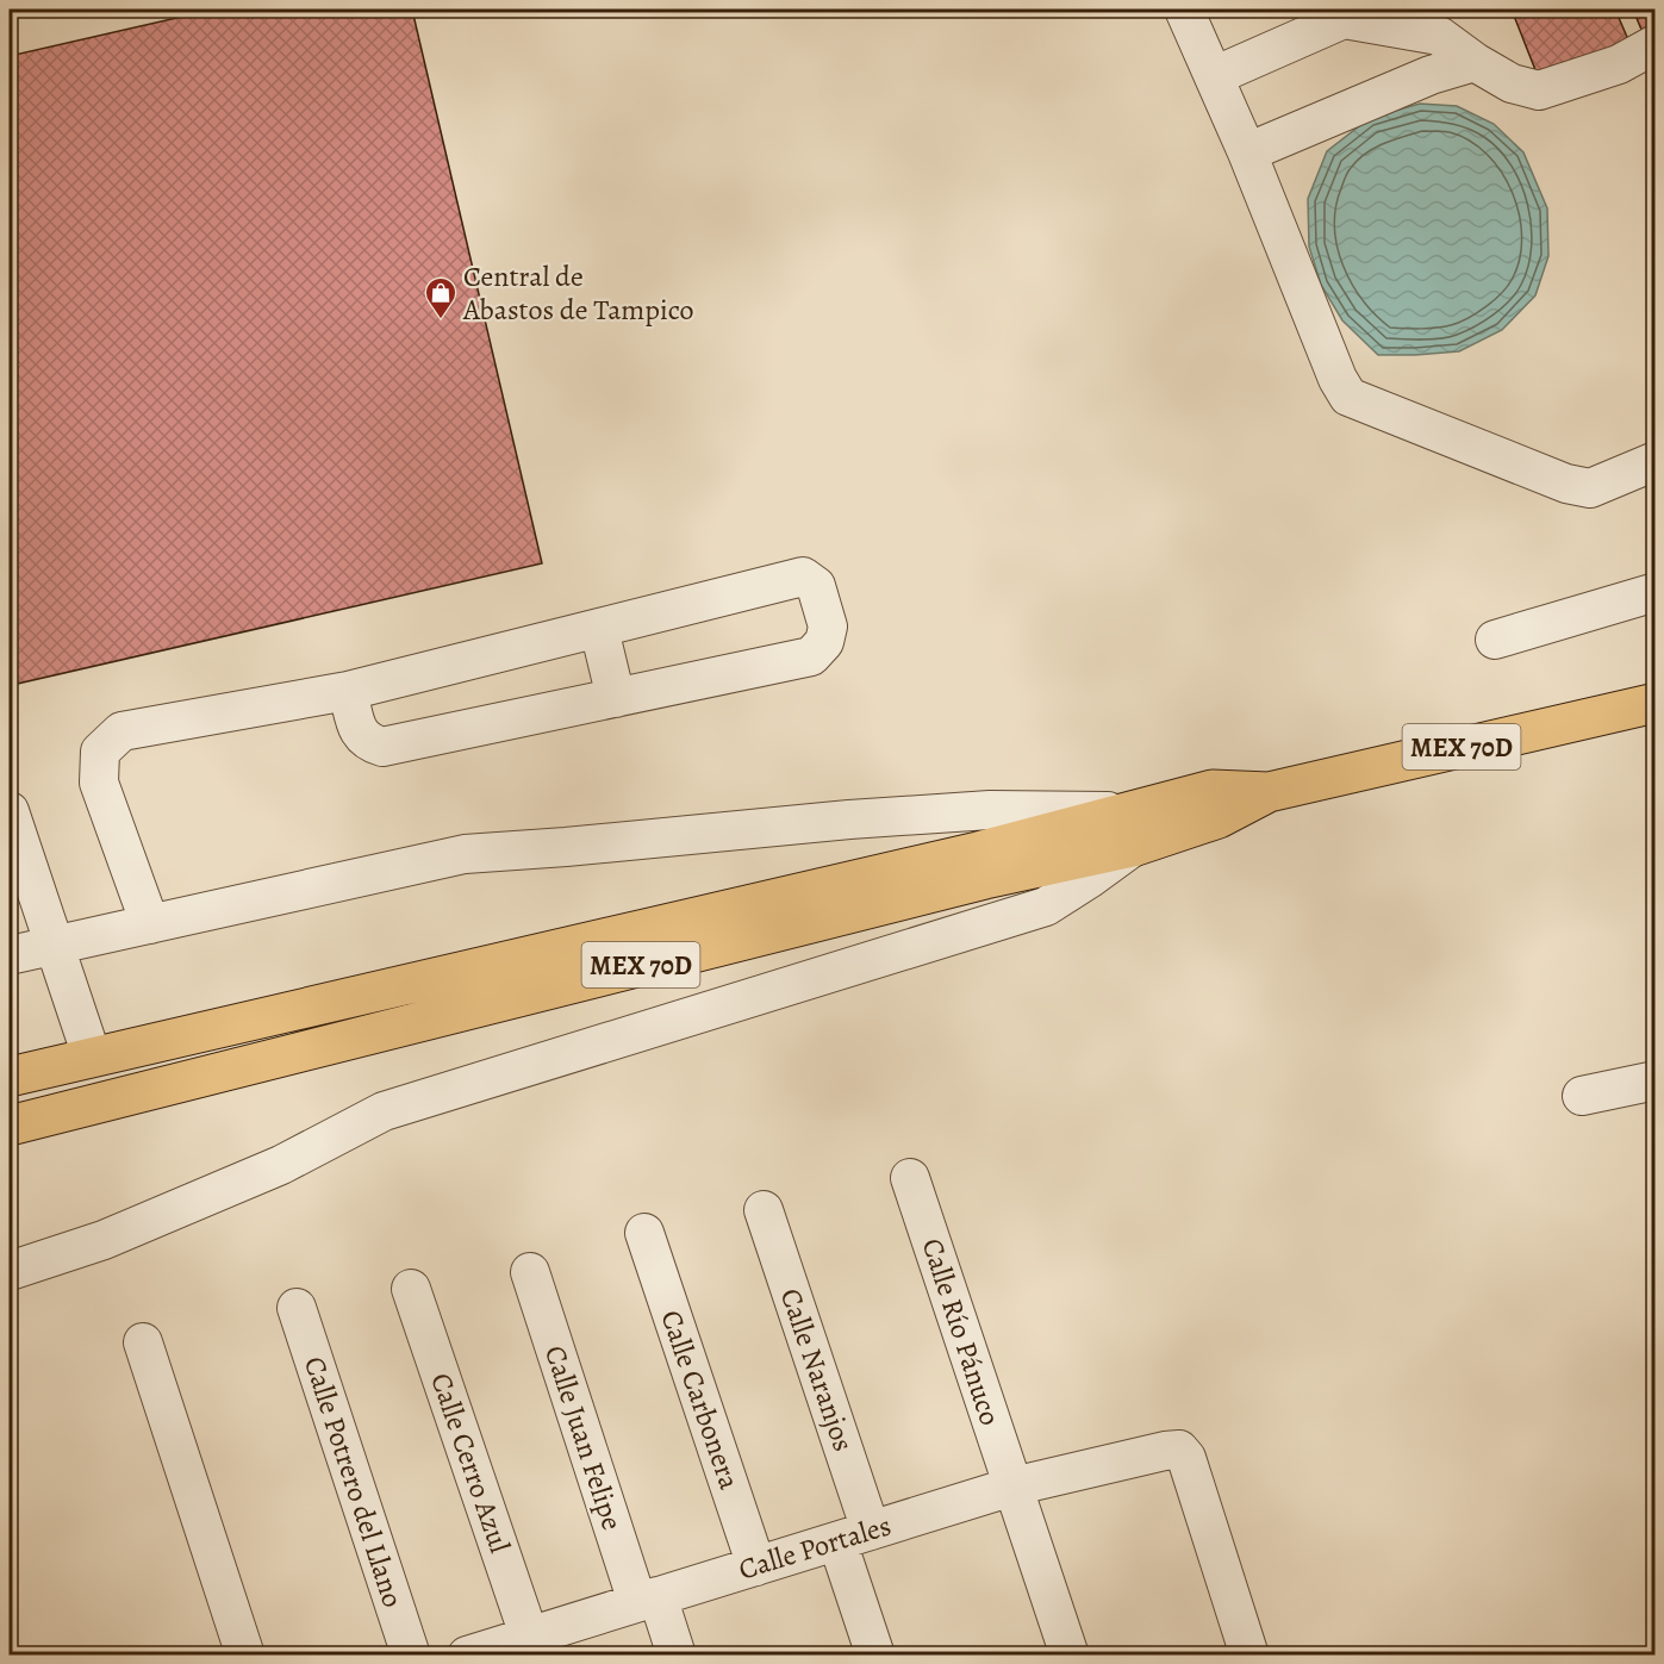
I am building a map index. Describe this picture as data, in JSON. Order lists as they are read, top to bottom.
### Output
{
  "streets": {
    "highway": ["MEX 70D"],
    "street": [
      "Calle Río Pánuco",
      "Calle Naranjos",
      "Calle Carbonera",
      "Calle Juan Felipe",
      "Calle Cerro Azul",
      "Calle Potrero del Llano",
      "Calle Portales"
    ]
  },
  "crossings": [
    ["Calle Río Pánuco", "Calle Portales"],
    ["Calle Naranjos", "Calle Portales"],
    ["Calle Carbonera", "Calle Portales"],
    ["Calle Juan Felipe", "Calle Portales"],
    ["Calle Cerro Azul", "Calle Portales"]
  ],
  "places": {
    "shop": ["Central de Abastos de Tampico"]
  }
}
